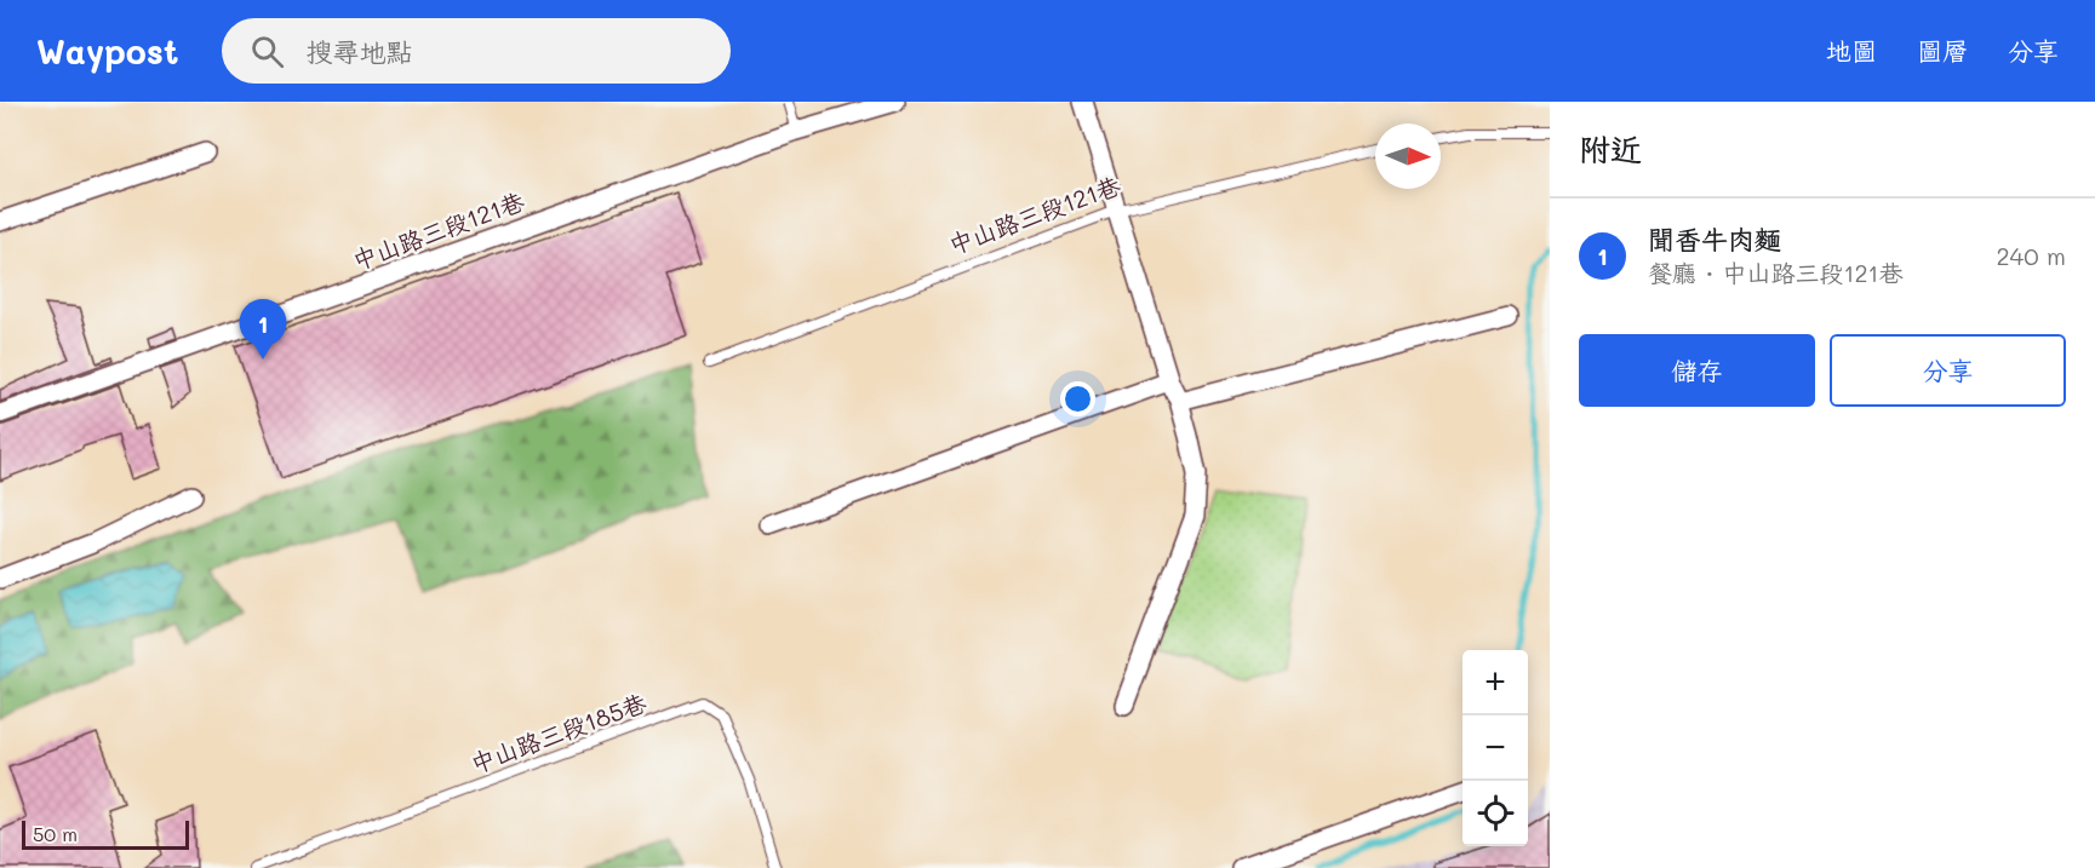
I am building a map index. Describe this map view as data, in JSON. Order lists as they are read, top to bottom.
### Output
{
  "streets": {
    "street": ["中山路三段121巷"],
    "lane": ["中山路三段185巷"]
  },
  "scale_bar": "50 m",
  "north": "right",
  "page": {
    "header": "Waypost",
    "search": "搜尋地點",
    "nav": ["地圖", "圖層", "分享"],
    "heading": "附近",
    "list": [
      {
        "mark": "1",
        "name": "聞香牛肉麵",
        "note": "餐廳 · 中山路三段121巷",
        "value": "240 m"
      }
    ],
    "pins": "1",
    "buttons": ["儲存", "分享"],
    "map_buttons": ["+", "−"],
    "scale": "50 m"
  }
}
